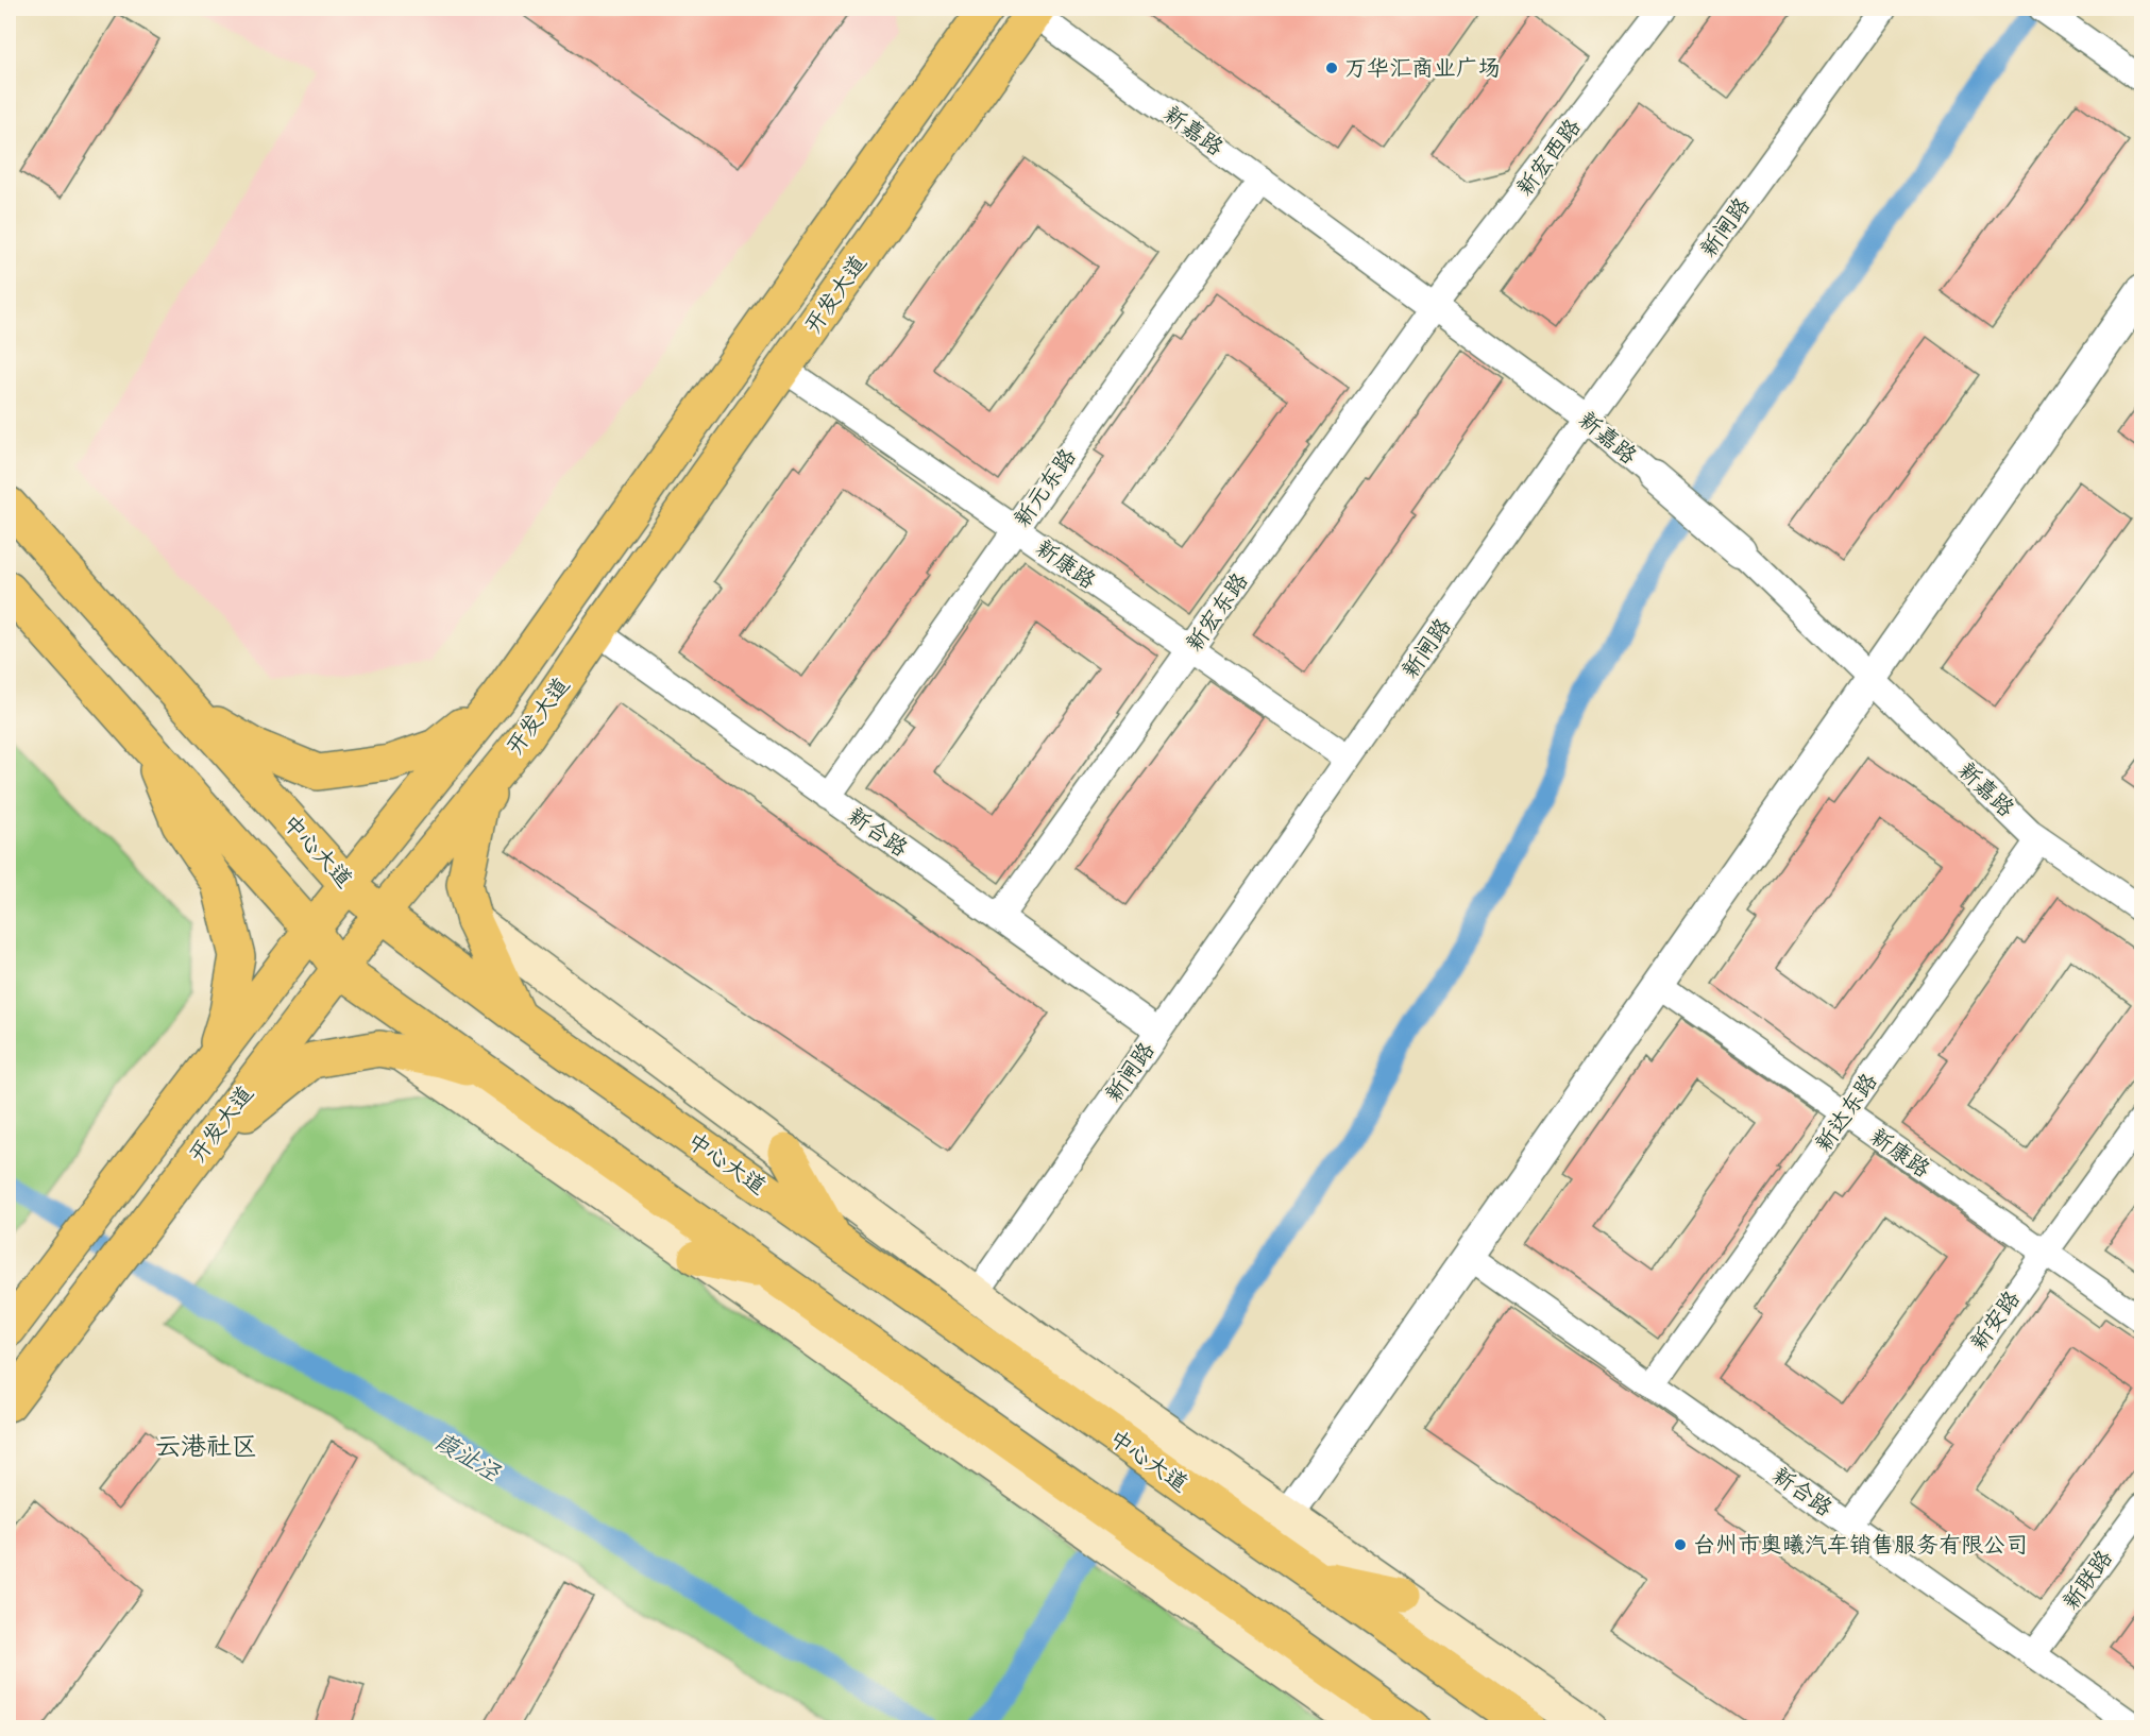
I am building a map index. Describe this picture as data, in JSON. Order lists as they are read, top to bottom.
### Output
{
  "streets": {
    "main road": ["开发大道", "中心大道"],
    "street": [
      "新嘉路",
      "新宏西路",
      "新闸路",
      "新元东路",
      "新康路",
      "新宏东路",
      "新合路",
      "新达东路",
      "新安路",
      "新联路"
    ]
  },
  "crossings": [
    ["新嘉路", "新宏西路"],
    ["新嘉路", "新闸路"],
    ["新嘉路", "开发大道"],
    ["新嘉路", "新元东路"],
    ["新嘉路", "新宏东路"],
    ["新嘉路", "新达东路"],
    ["新宏西路", "新宏东路"],
    ["新闸路", "新康路"],
    ["新闸路", "新合路"],
    ["开发大道", "新康路"],
    ["开发大道", "新合路"],
    ["开发大道", "中心大道"],
    ["新元东路", "新康路"],
    ["新元东路", "新合路"],
    ["新康路", "新宏东路"],
    ["新康路", "新达东路"],
    ["新康路", "新安路"],
    ["新宏东路", "新合路"],
    ["新合路", "新达东路"],
    ["新合路", "新安路"],
    ["新合路", "新联路"]
  ],
  "districts": ["云港社区"],
  "water": ["葭沚泾"],
  "places": ["万华汇商业广场", "台州市奥曦汽车销售服务有限公司"]
}
